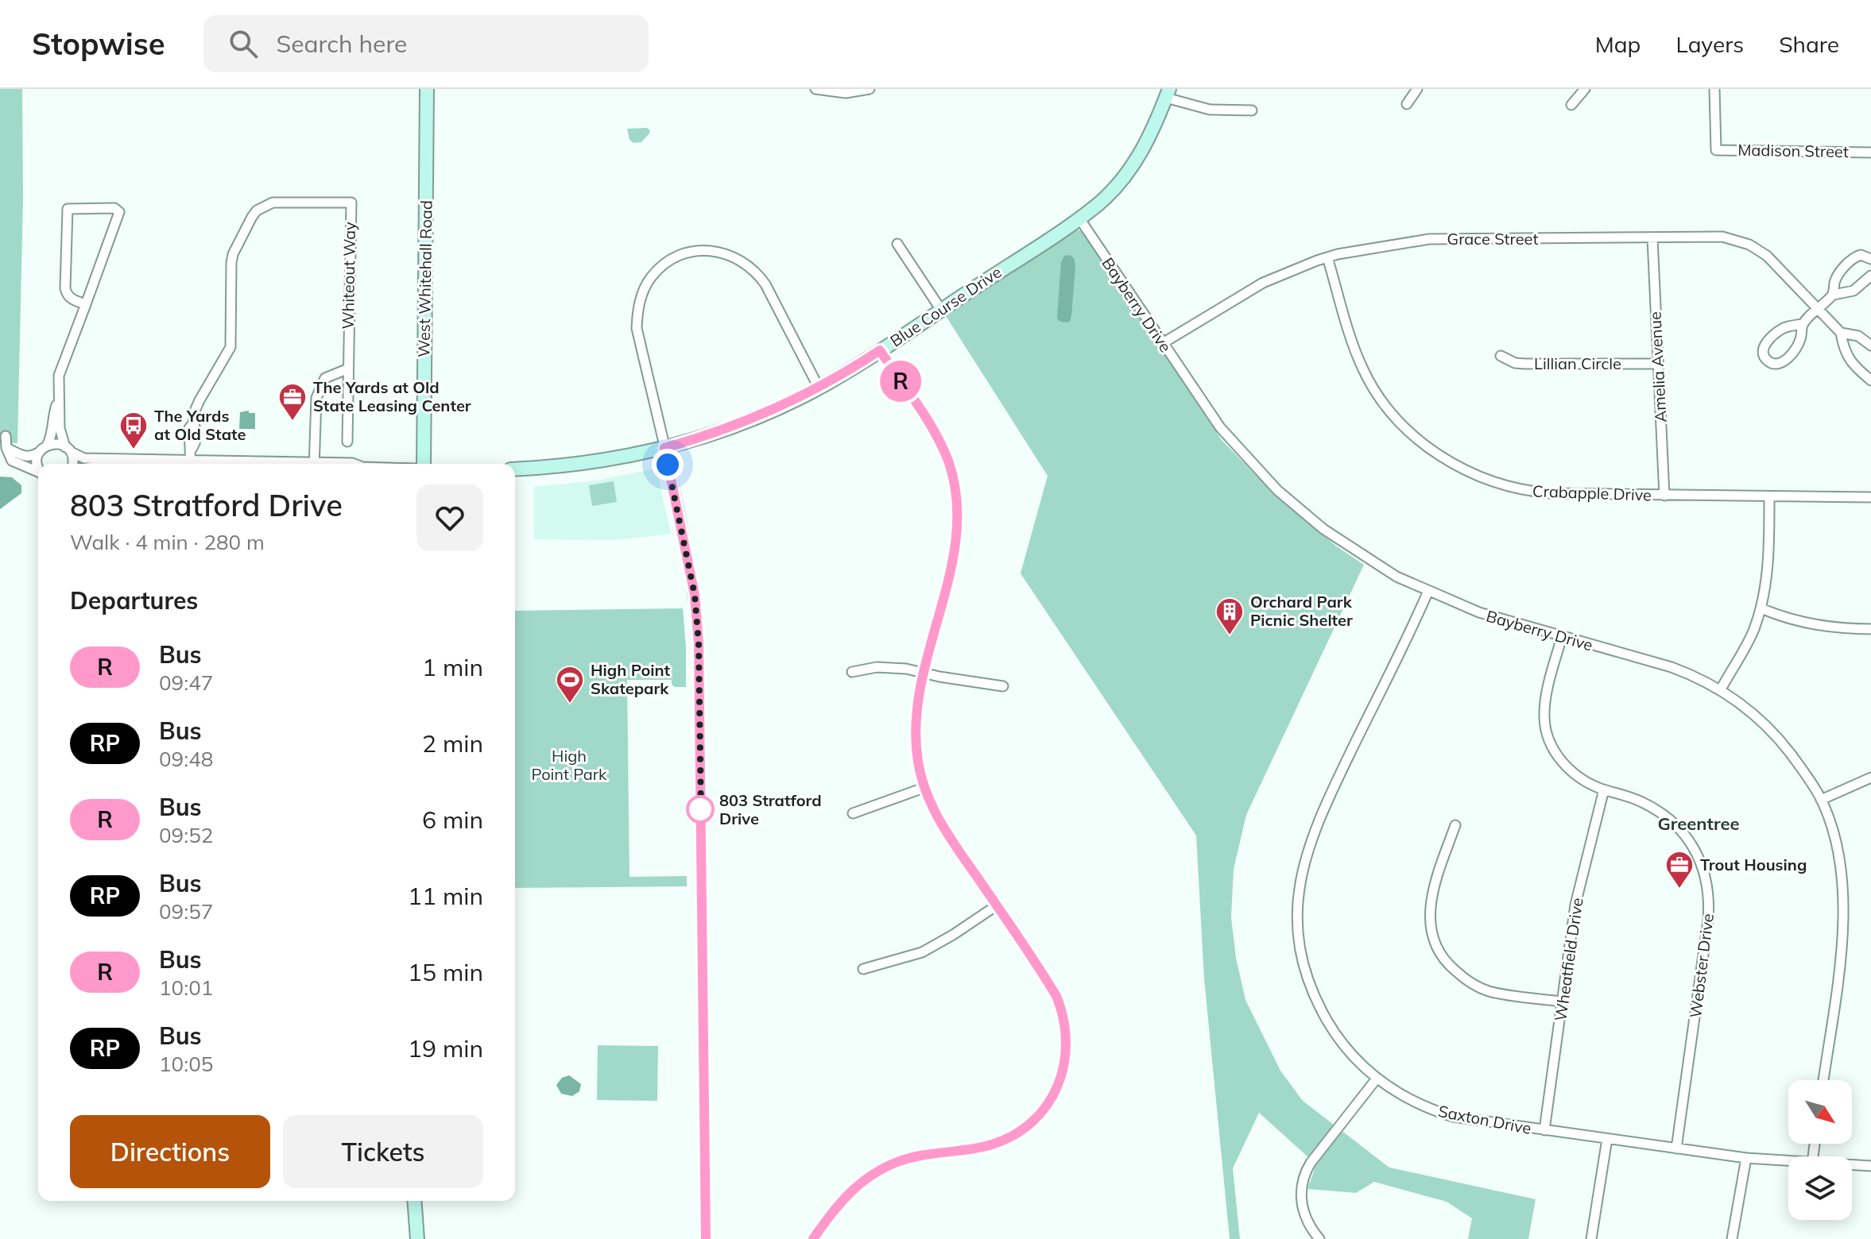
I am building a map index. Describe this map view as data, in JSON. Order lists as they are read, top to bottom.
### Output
{
  "streets": {
    "main road": ["West Whitehall Road", "Blue Course Drive"],
    "street": [
      "Madison Street",
      "Grace Street",
      "Whiteout Way",
      "Bayberry Drive",
      "Lillian Circle",
      "Amelia Avenue",
      "Crabapple Drive",
      "Wheatfield Drive",
      "Webster Drive",
      "Saxton Drive"
    ]
  },
  "crossings": [
    ["Grace Street", "Bayberry Drive"],
    ["Grace Street", "Amelia Avenue"],
    ["Grace Street", "Crabapple Drive"],
    ["Bayberry Drive", "Blue Course Drive"],
    ["Bayberry Drive", "Webster Drive"],
    ["Bayberry Drive", "Saxton Drive"],
    ["Lillian Circle", "Amelia Avenue"],
    ["Amelia Avenue", "Crabapple Drive"],
    ["Wheatfield Drive", "Webster Drive"],
    ["Wheatfield Drive", "Saxton Drive"],
    ["Webster Drive", "Saxton Drive"]
  ],
  "districts": ["Greentree"],
  "parks": ["High Point Park"],
  "places": {
    "office": ["The Yards at Old State Leasing Center", "Trout Housing"],
    "bus stop": ["The Yards at Old State"],
    "building": ["Orchard Park Picnic Shelter"],
    "sports": ["High Point Skatepark"],
    "other": ["803 Stratford Drive"]
  },
  "lines": ["bus line R"],
  "north": "bottom right",
  "page": {
    "header": "Stopwise",
    "search": "Search here",
    "nav": ["Map", "Layers", "Share"],
    "on_map": "R",
    "heading": [
      ["803 Stratford Drive", "Walk · 4 min · 280 m"],
      "Departures"
    ],
    "list": [
      {
        "mark": "R",
        "name": "Bus",
        "note": "09:47",
        "value": "1 min"
      },
      {
        "mark": "RP",
        "name": "Bus",
        "note": "09:48",
        "value": "2 min"
      },
      {
        "mark": "R",
        "name": "Bus",
        "note": "09:52",
        "value": "6 min"
      },
      {
        "mark": "RP",
        "name": "Bus",
        "note": "09:57",
        "value": "11 min"
      },
      {
        "mark": "R",
        "name": "Bus",
        "note": "10:01",
        "value": "15 min"
      },
      {
        "mark": "RP",
        "name": "Bus",
        "note": "10:05",
        "value": "19 min"
      }
    ],
    "buttons": ["Directions", "Tickets"]
  }
}
